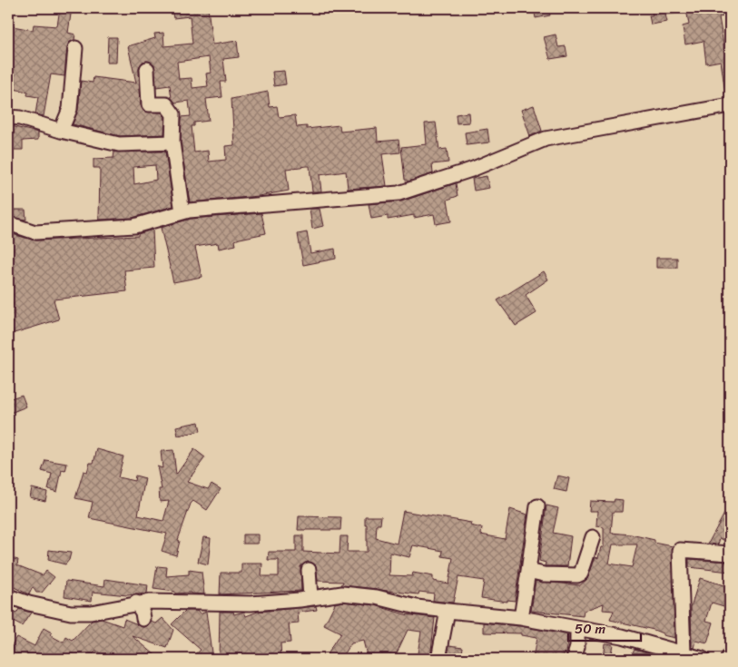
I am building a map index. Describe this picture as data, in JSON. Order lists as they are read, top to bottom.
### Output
{
  "scale_bar": "50 m"
}
